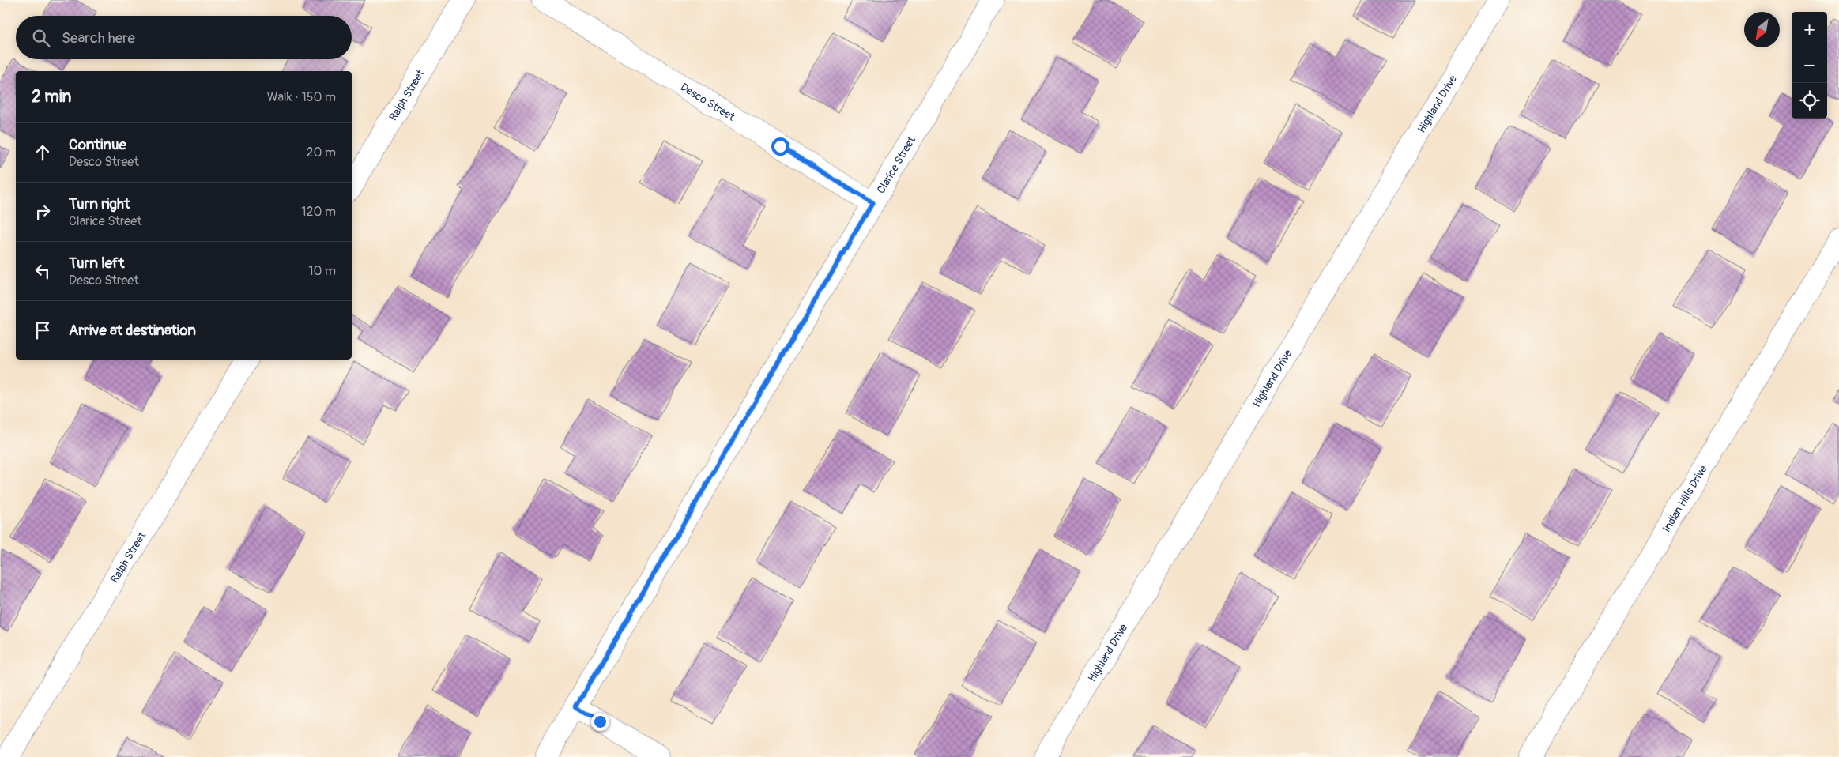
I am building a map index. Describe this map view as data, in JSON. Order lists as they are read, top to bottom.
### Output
{
  "streets": {
    "street": [
      "Ralph Street",
      "Desco Street",
      "Highland Drive",
      "Clarice Street",
      "Indian Hills Drive"
    ]
  },
  "crossings": [
    ["Desco Street", "Clarice Street"]
  ],
  "north": "bottom left",
  "page": {
    "map_buttons": ["+", "−"],
    "search": "Search here",
    "heading": ["2 min", "Walk · 150 m"],
    "list": [
      ["Continue", "Desco Street", "20 m"],
      ["Turn right", "Clarice Street", "120 m"],
      ["Turn left", "Desco Street", "10 m"],
      "Arrive at destination"
    ]
  }
}
